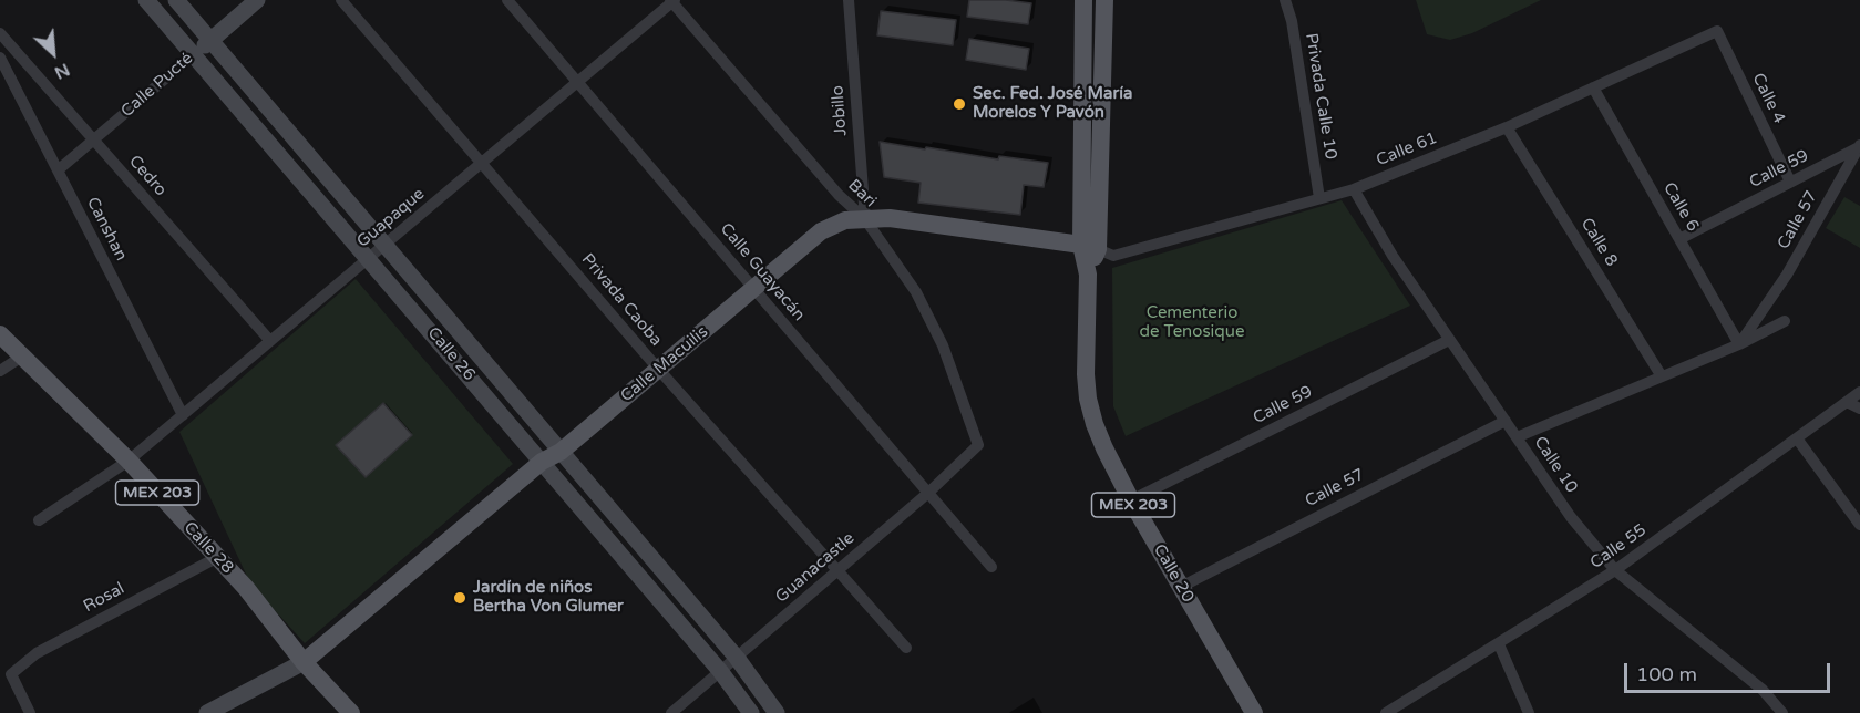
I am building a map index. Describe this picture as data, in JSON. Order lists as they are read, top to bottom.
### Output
{
  "streets": {
    "main road": [
      "Calle Pucté",
      "Calle 26",
      "Calle Macuilis",
      "MEX 203",
      "Calle 28",
      "Calle 20"
    ],
    "street": [
      "Privada Calle 10",
      "Calle 4",
      "Jobillo",
      "Calle 61",
      "Calle 59",
      "Cedro",
      "Bari",
      "Calle 6",
      "Guapaque",
      "Calle 57",
      "Canshan",
      "Calle 8",
      "Calle Guayacán",
      "Privada Caoba",
      "Calle 10",
      "Calle 55",
      "Guanacastle",
      "Rosal"
    ]
  },
  "crossings": [
    ["Calle Pucté", "Cedro"],
    ["Calle Pucté", "Canshan"],
    ["Calle Pucté", "Calle 26"],
    ["Privada Calle 10", "Calle 61"],
    ["Calle 4", "Calle 61"],
    ["Calle 4", "Calle 59"],
    ["Jobillo", "Bari"],
    ["Jobillo", "Calle Macuilis"],
    ["Calle 61", "Calle 6"],
    ["Calle 61", "Calle 8"],
    ["Calle 61", "Calle Macuilis"],
    ["Calle 61", "Calle 10"],
    ["Calle 61", "Calle 20"],
    ["Calle 59", "Calle 6"],
    ["Calle 59", "Calle 57"],
    ["Calle 59", "Calle 10"],
    ["Calle 59", "Calle 20"],
    ["Cedro", "Guapaque"],
    ["Bari", "Guapaque"],
    ["Bari", "Calle Macuilis"],
    ["Bari", "Guanacastle"],
    ["Calle 6", "Calle 57"],
    ["Guapaque", "Canshan"],
    ["Guapaque", "Calle Guayacán"],
    ["Guapaque", "Privada Caoba"],
    ["Guapaque", "Calle 26"],
    ["Guapaque", "Calle 28"],
    ["Calle 57", "Calle 10"],
    ["Calle 57", "Calle 20"],
    ["Calle Guayacán", "Calle Macuilis"],
    ["Calle Guayacán", "Guanacastle"],
    ["Privada Caoba", "Calle Macuilis"],
    ["Privada Caoba", "Guanacastle"],
    ["Calle 26", "Calle Macuilis"],
    ["Calle 26", "Guanacastle"],
    ["Calle Macuilis", "Calle 28"],
    ["Calle Macuilis", "Calle 20"],
    ["Calle 10", "Calle 55"],
    ["Calle 28", "Rosal"]
  ],
  "parks": ["Cementerio de Tenosique"],
  "places": ["Sec. Fed. José María Morelos Y Pavón", "Jardín de niños Bertha Von Glumer"],
  "scale_bar": "100 m",
  "north": "bottom right"
}
